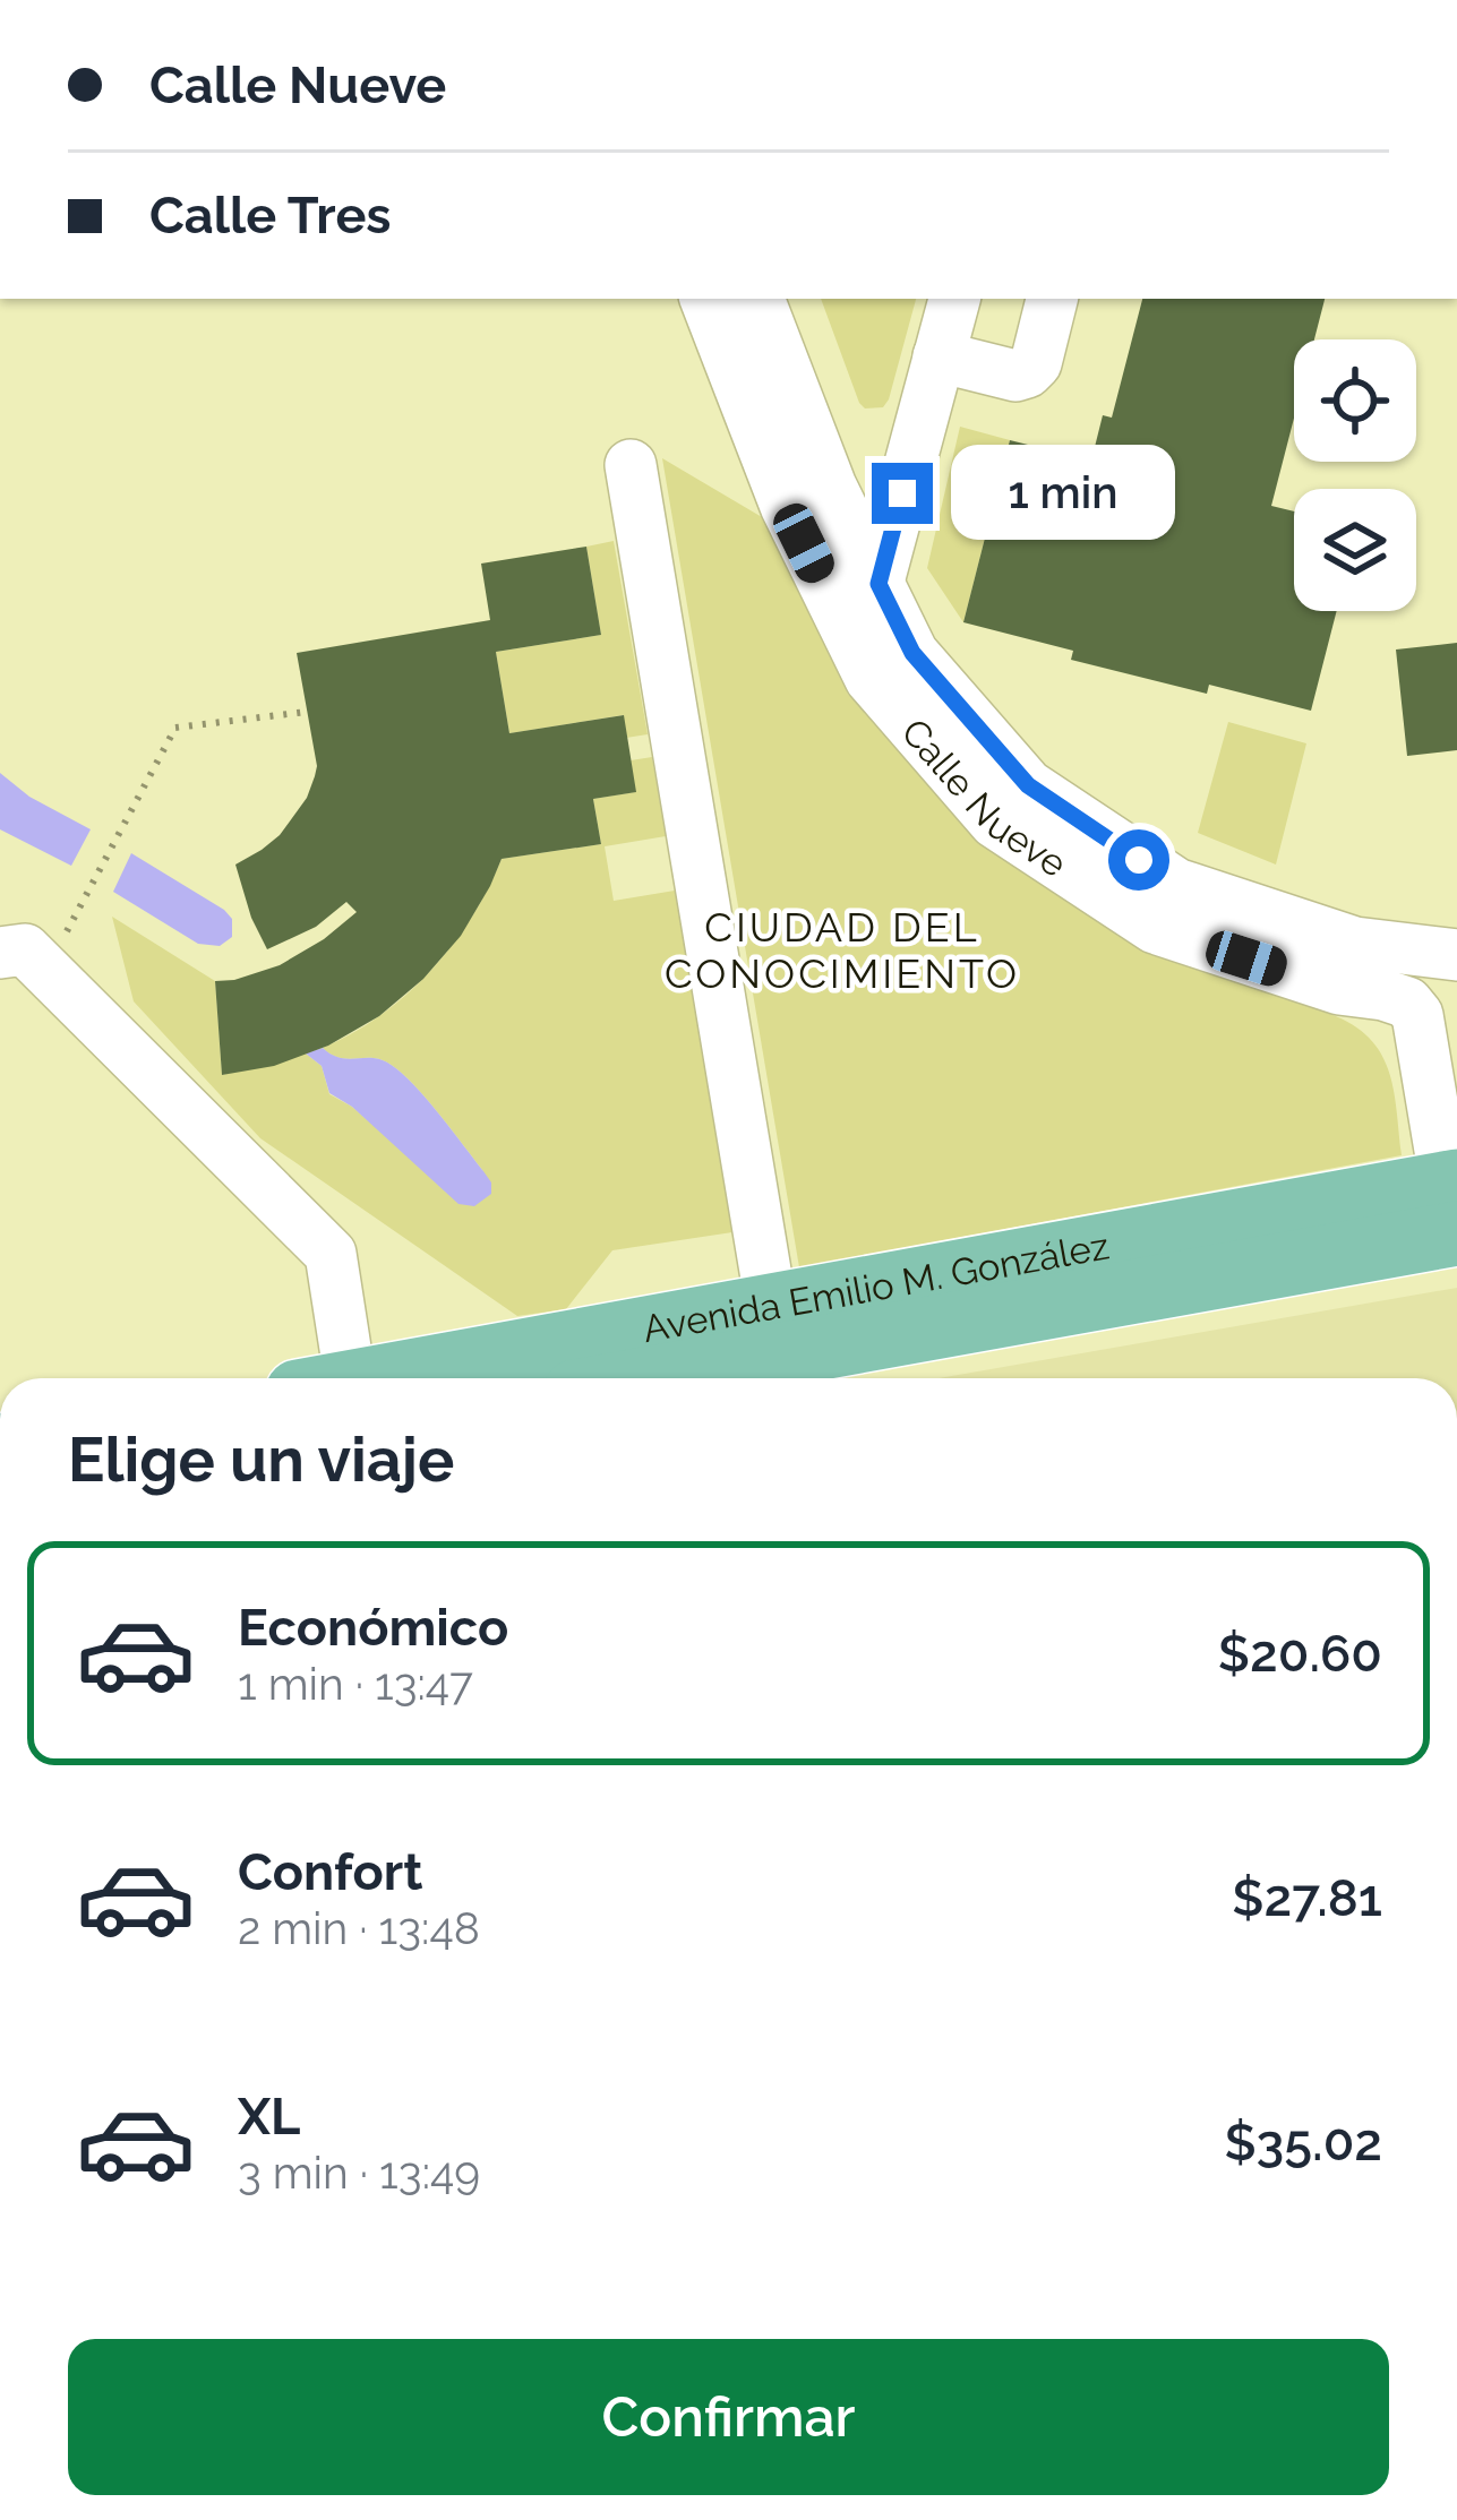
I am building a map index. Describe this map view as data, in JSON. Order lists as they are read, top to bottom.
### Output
{
  "streets": {
    "main road": ["Avenida Emilio M. González"],
    "street": ["Calle Nueve"]
  },
  "districts": ["CIUDAD DEL CONOCIMIENTO"],
  "page": {
    "banner": ["Calle Nueve", "Calle Tres"],
    "bubble": "1 min",
    "heading": "Elige un viaje",
    "list": [
      {
        "name": "Económico",
        "note": "1 min · 13:47",
        "value": "$20.60"
      },
      {
        "name": "Confort",
        "note": "2 min · 13:48",
        "value": "$27.81"
      },
      {
        "name": "XL",
        "note": "3 min · 13:49",
        "value": "$35.02"
      }
    ],
    "buttons": "Confirmar"
  }
}
